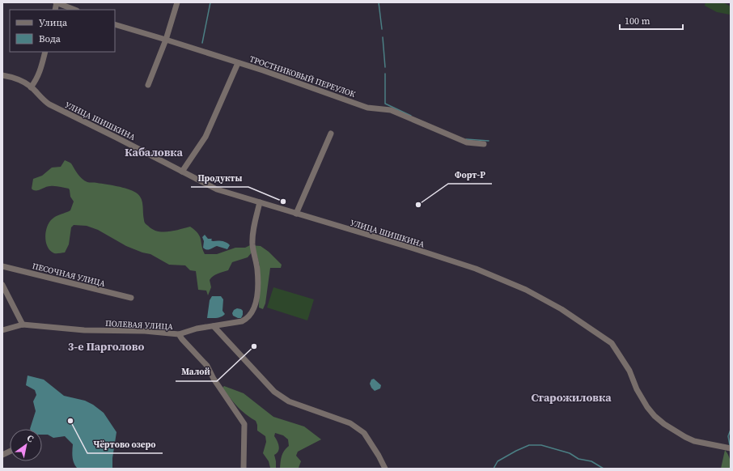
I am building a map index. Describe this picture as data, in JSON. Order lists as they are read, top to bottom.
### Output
{
  "streets": {
    "street": [
      "ТРОСТНИКОВЫЙ ПЕРЕУЛОК",
      "УЛИЦА ШИШКИНА",
      "ПЕСОЧНАЯ УЛИЦА",
      "ПОЛЕВАЯ УЛИЦА"
    ]
  },
  "districts": ["Кабаловка", "3-е Парголово", "Старожиловка"],
  "places": [
    "Продукты",
    "Форт-Р",
    "Малой",
    "Чёртово озеро"
  ],
  "legend": ["Улица", "Вода"],
  "scale_bar": "100 m",
  "north": "top right"
}
